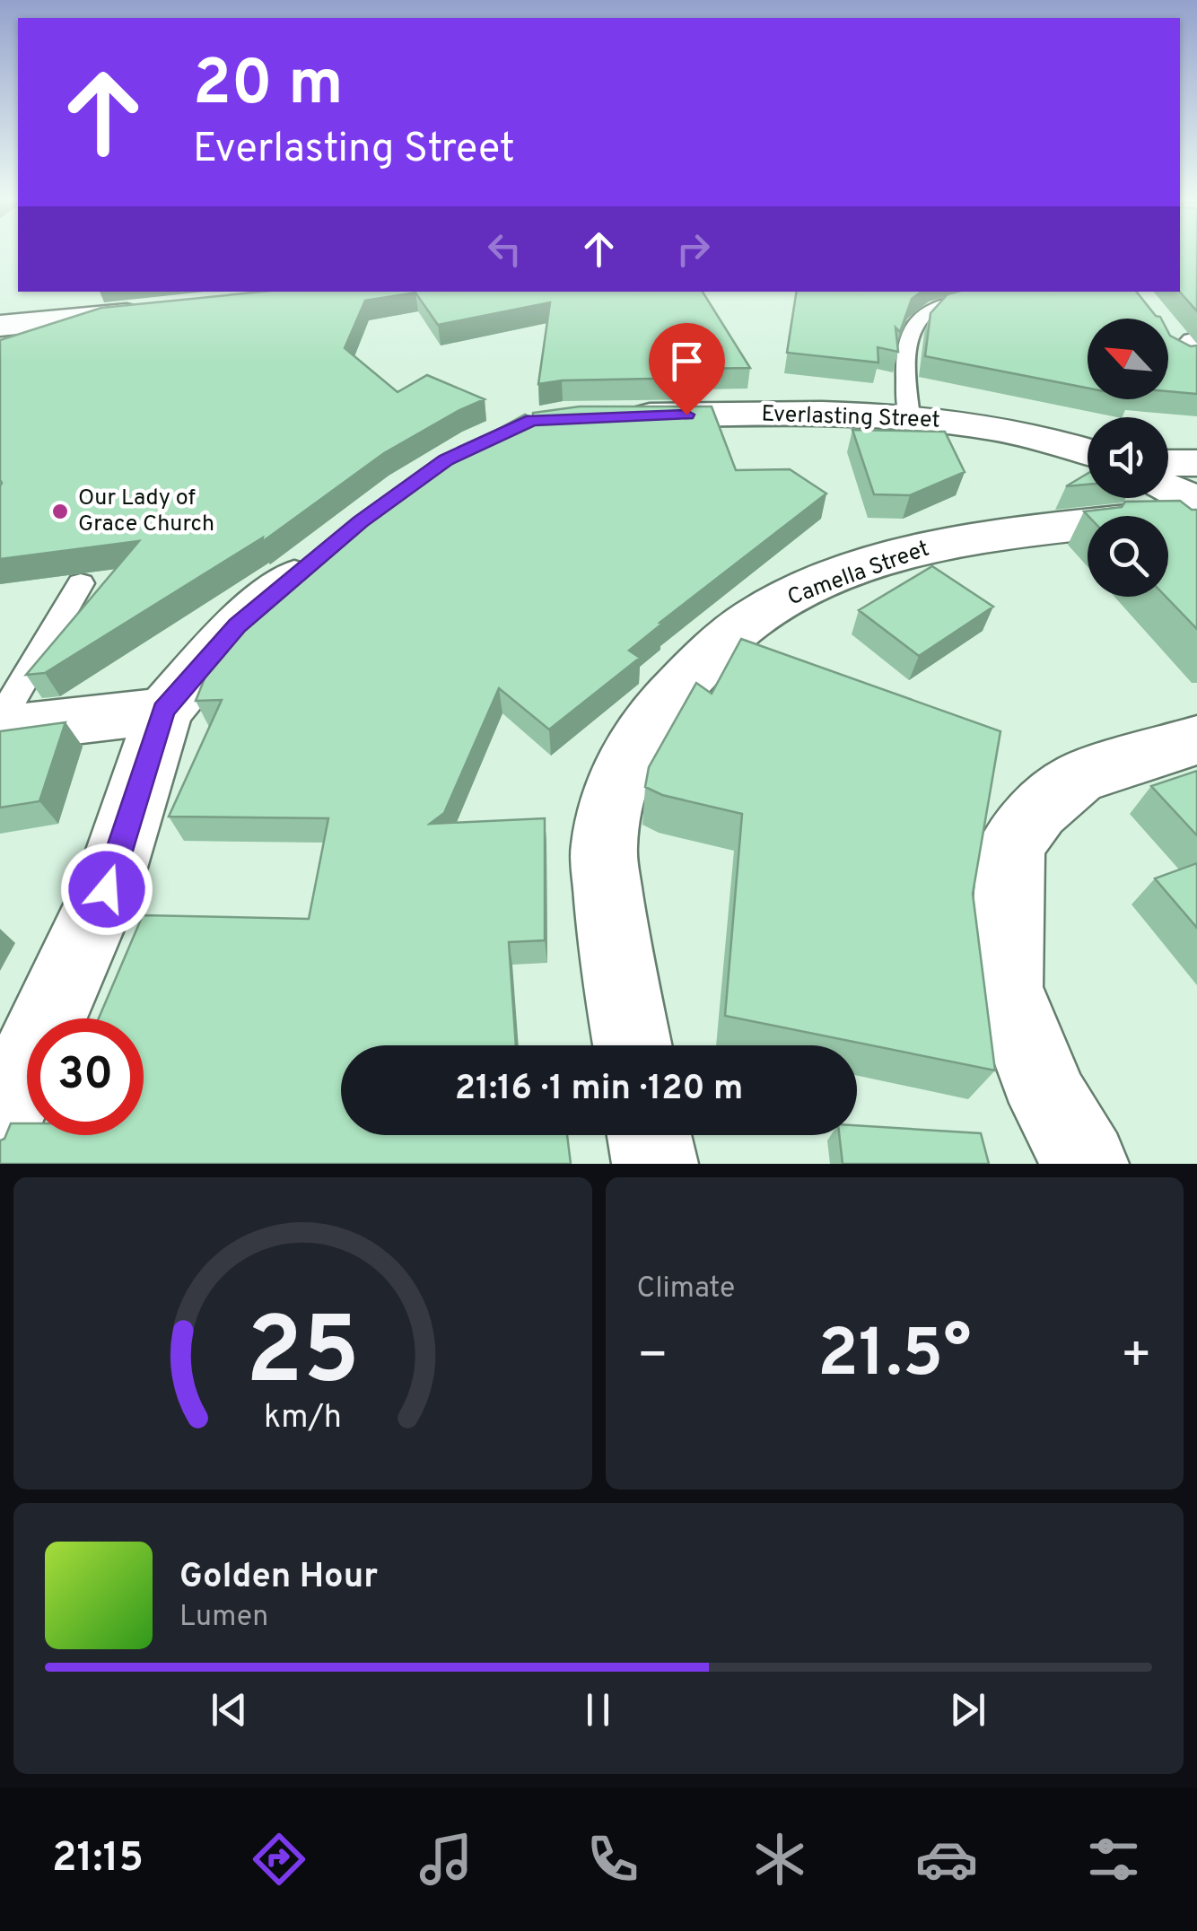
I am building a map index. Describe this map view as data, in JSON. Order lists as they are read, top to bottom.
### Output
{
  "streets": {
    "street": ["Everlasting Street", "Camella Street"]
  },
  "places": ["Our Lady of Grace Church"],
  "north": "top left",
  "page": {
    "turn": ["20 m", "Everlasting Street"],
    "limit": "30",
    "trip": "21:16 · 1 min · 120 m",
    "tile": "Climate",
    "heat": ["−", "21.5°", "+"],
    "song": ["Golden Hour", "Lumen"],
    "tabs": "21:15",
    "gauge": ["25", "km/h"]
  }
}
